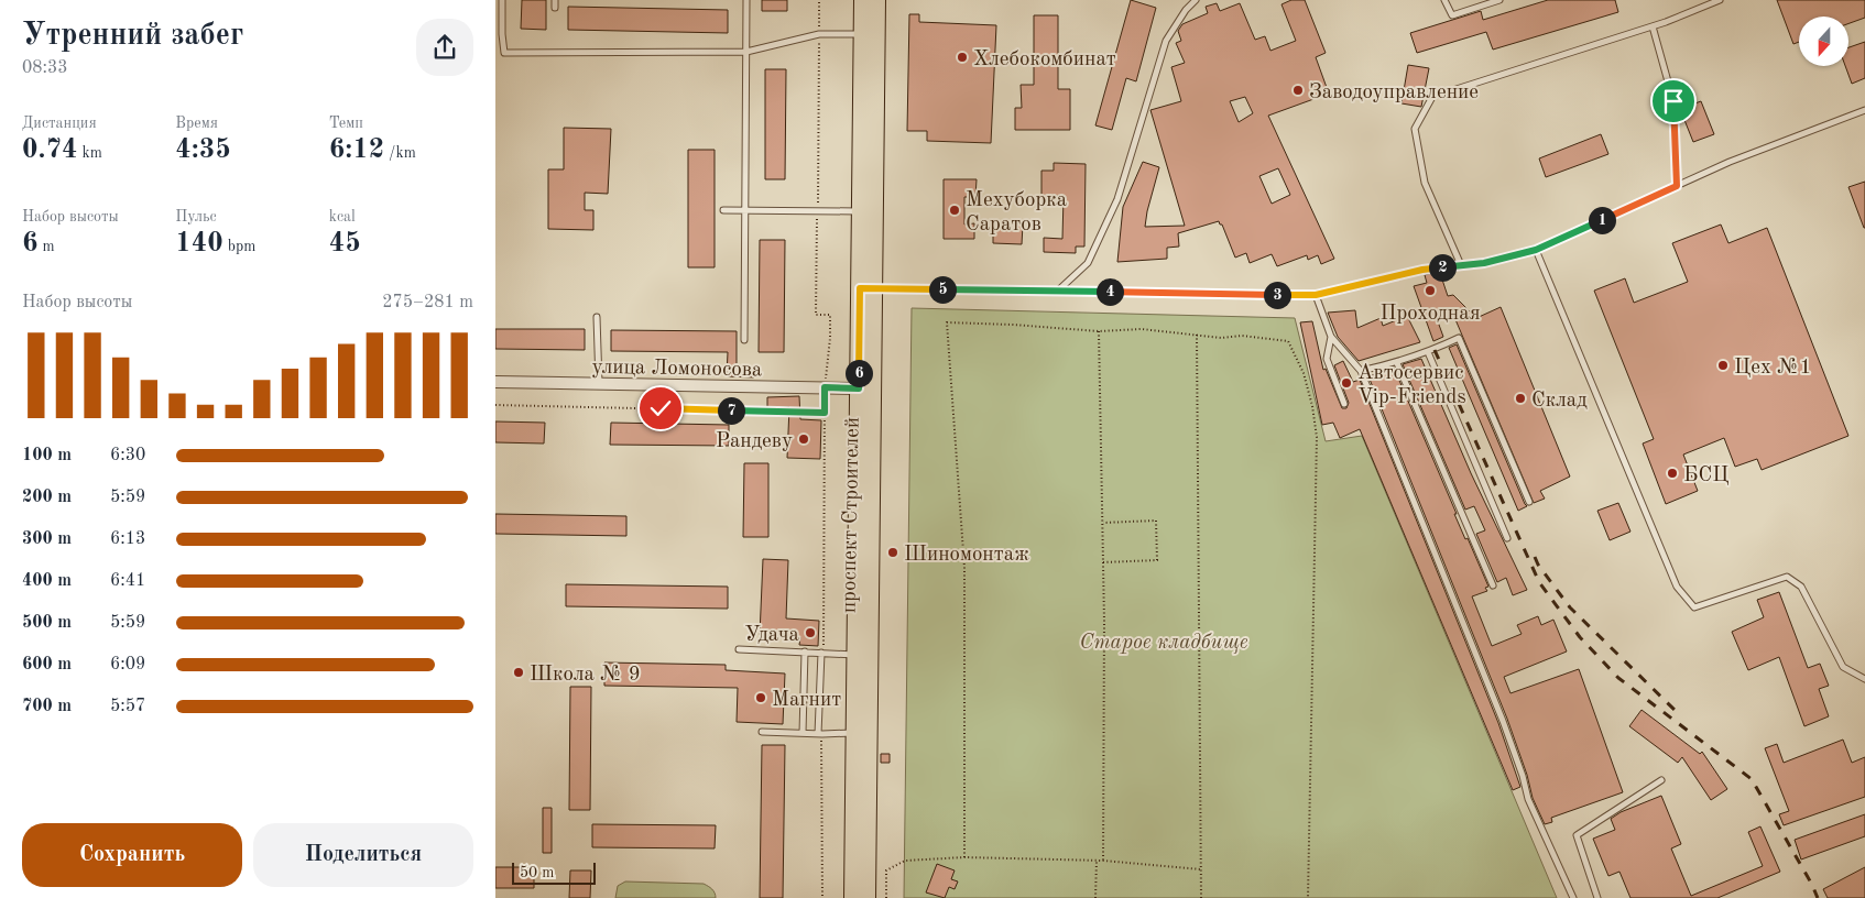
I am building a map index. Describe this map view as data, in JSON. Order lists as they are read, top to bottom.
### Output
{
  "streets": {
    "main road": ["проспект Строителей"],
    "street": ["улица Ломоносова"]
  },
  "crossings": [
    ["улица Ломоносова", "проспект Строителей"]
  ],
  "parks": ["Старое кладбище"],
  "places": [
    "Хлебокомбинат",
    "Заводоуправление",
    "Мехуборка Саратов",
    "Проходная",
    "Цех №1",
    "Автосервис Vip-Friends",
    "Склад",
    "Рандеву",
    "БСЦ",
    "Шиномонтаж",
    "Удача",
    "Школа № 9",
    "Магнит"
  ],
  "scale_bar": "50 m",
  "north": "bottom",
  "page": {
    "heading": ["Утренний забег", "08:33"],
    "stats": [
      ["Дистанция", "0.74 km"],
      ["Время", "4:35"],
      ["Темп", "6:12 /km"],
      ["Набор высоты", "6 m"],
      ["Пульс", "140 bpm"],
      ["kcal", "45"]
    ],
    "pins": [
      "1",
      "2",
      "5",
      "4",
      "3",
      "6",
      "7"
    ],
    "chart": ["Набор высоты", "275–281 m"],
    "list": [
      {
        "name": "100 m",
        "note": "6:30"
      },
      {
        "name": "200 m",
        "note": "5:59"
      },
      {
        "name": "300 m",
        "note": "6:13"
      },
      {
        "name": "400 m",
        "note": "6:41"
      },
      {
        "name": "500 m",
        "note": "5:59"
      },
      {
        "name": "600 m",
        "note": "6:09"
      },
      {
        "name": "700 m",
        "note": "5:57"
      }
    ],
    "buttons": ["Сохранить", "Поделиться"],
    "scale": "50 m"
  }
}
